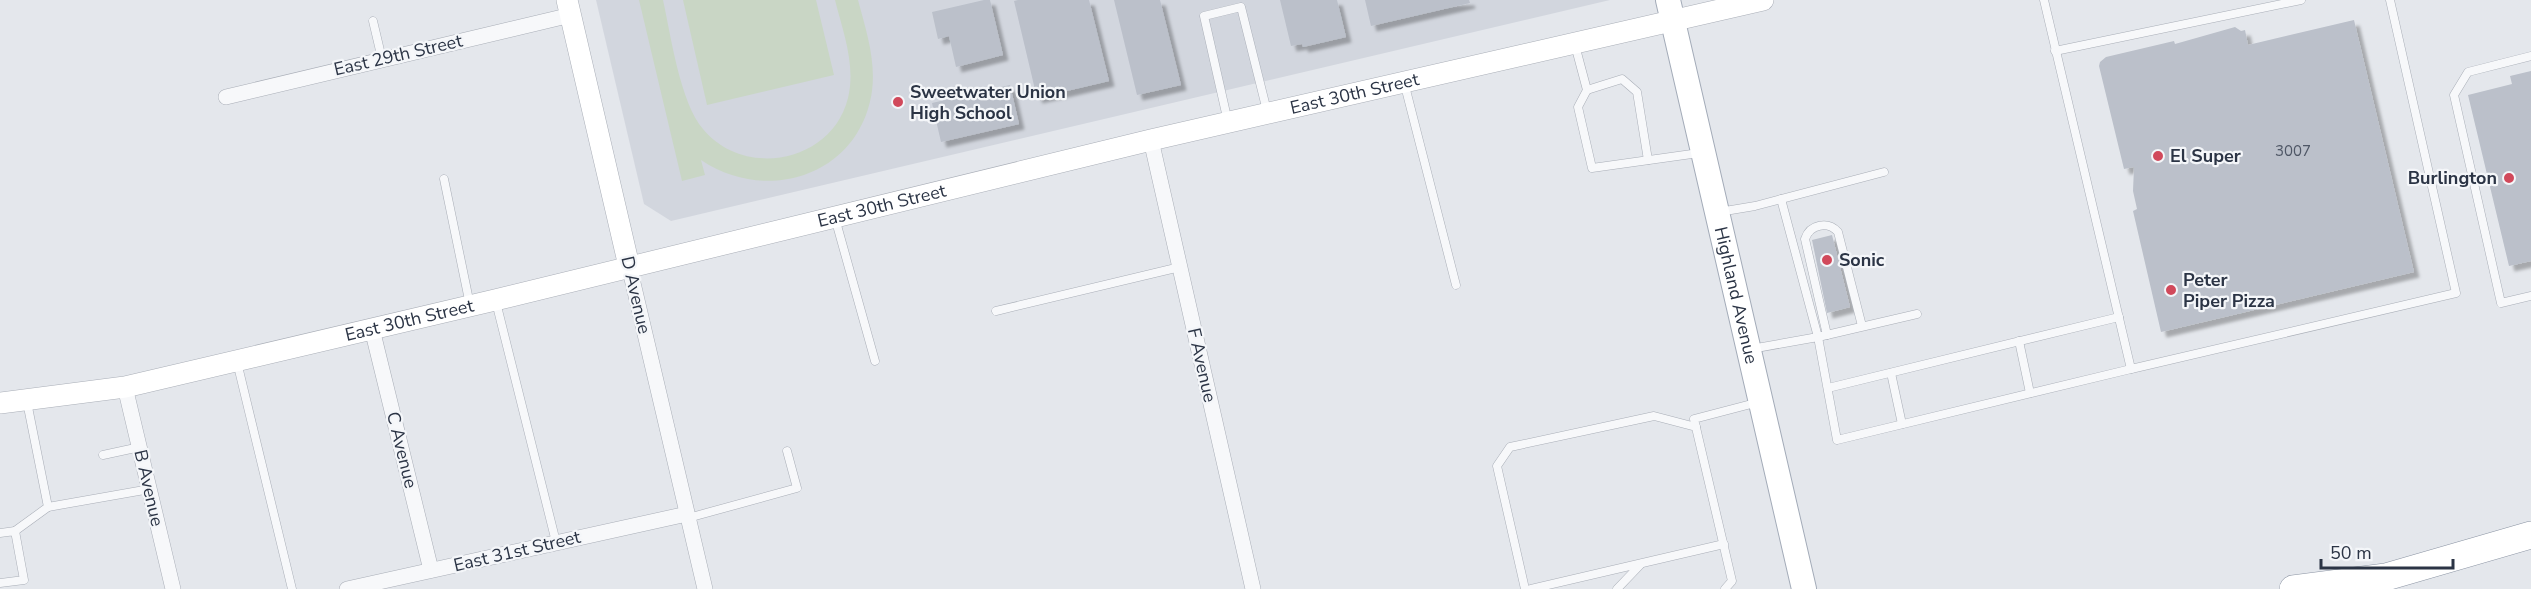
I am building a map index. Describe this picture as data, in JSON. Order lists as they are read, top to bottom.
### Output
{
  "streets": {
    "main road": ["East 30th Street", "D Avenue", "Highland Avenue"],
    "street": [
      "East 29th Street",
      "F Avenue",
      "C Avenue",
      "B Avenue",
      "East 31st Street"
    ]
  },
  "crossings": [
    ["East 29th Street", "D Avenue"],
    ["East 30th Street", "D Avenue"],
    ["East 30th Street", "Highland Avenue"],
    ["East 30th Street", "F Avenue"],
    ["East 30th Street", "C Avenue"],
    ["East 30th Street", "B Avenue"],
    ["D Avenue", "East 31st Street"],
    ["C Avenue", "East 31st Street"]
  ],
  "places": [
    "Sweetwater Union High School",
    "El Super",
    "Burlington",
    "Sonic",
    "Peter Piper Pizza"
  ],
  "house_numbers": ["3007"],
  "scale_bar": "50 m"
}
